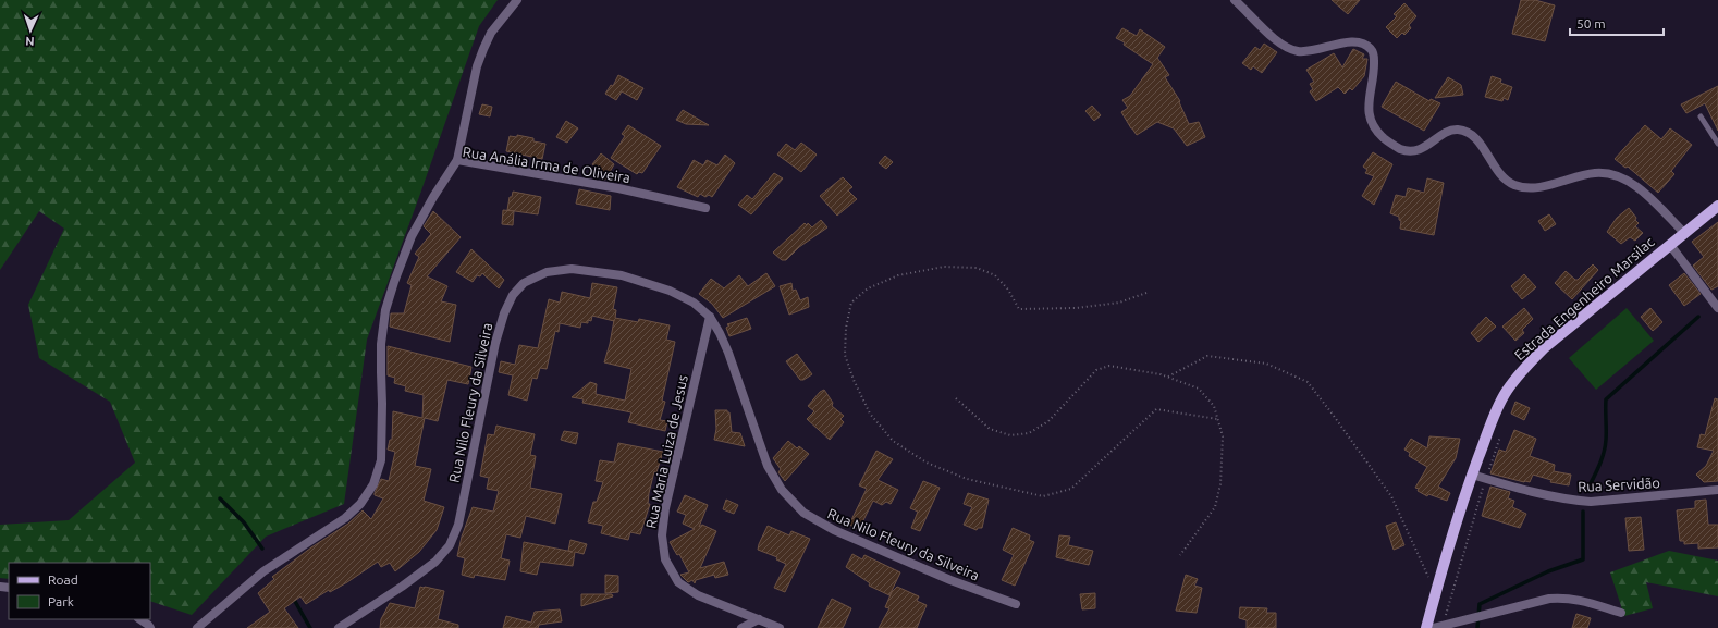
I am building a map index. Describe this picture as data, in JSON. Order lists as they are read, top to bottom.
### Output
{
  "streets": {
    "main road": ["Estrada Engenheiro Marsilac"],
    "street": [
      "Rua Anália Irma de Oliveira",
      "Rua Nilo Fleury da Silveira",
      "Rua Maria Luiza de Jesus",
      "Rua Servidão"
    ]
  },
  "crossings": [
    ["Estrada Engenheiro Marsilac", "Rua Servidão"],
    ["Rua Nilo Fleury da Silveira", "Rua Maria Luiza de Jesus"]
  ],
  "legend": ["Road", "Park"],
  "scale_bar": "50 m",
  "north": "bottom"
}
